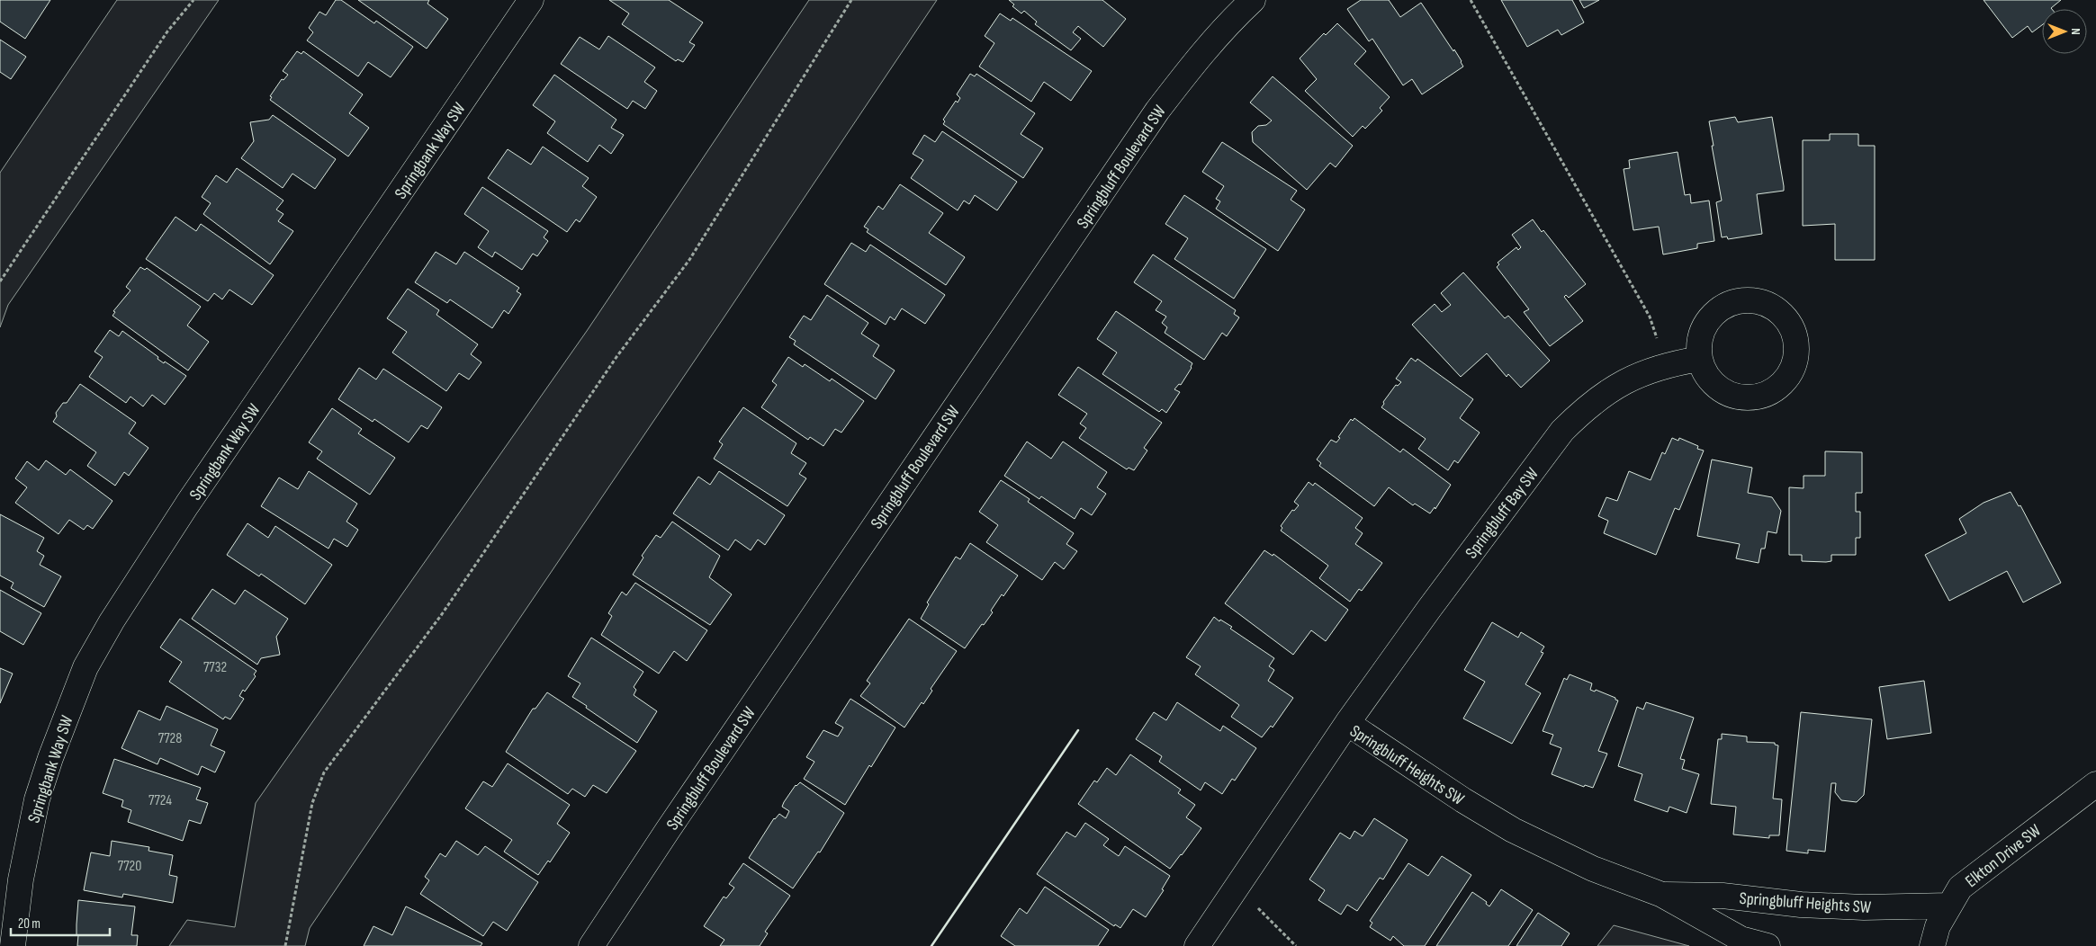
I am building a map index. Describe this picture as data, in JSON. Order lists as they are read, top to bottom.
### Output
{
  "streets": {
    "street": [
      "Springbank Way SW",
      "Springbluff Boulevard SW",
      "Springbluff Bay SW",
      "Springbluff Heights SW",
      "Elkton Drive SW"
    ]
  },
  "crossings": [
    ["Springbluff Bay SW", "Springbluff Heights SW"],
    ["Springbluff Heights SW", "Elkton Drive SW"]
  ],
  "house_numbers": [
    "7732",
    "7728",
    "7724",
    "7720"
  ],
  "scale_bar": "20 m",
  "north": "right"
}
